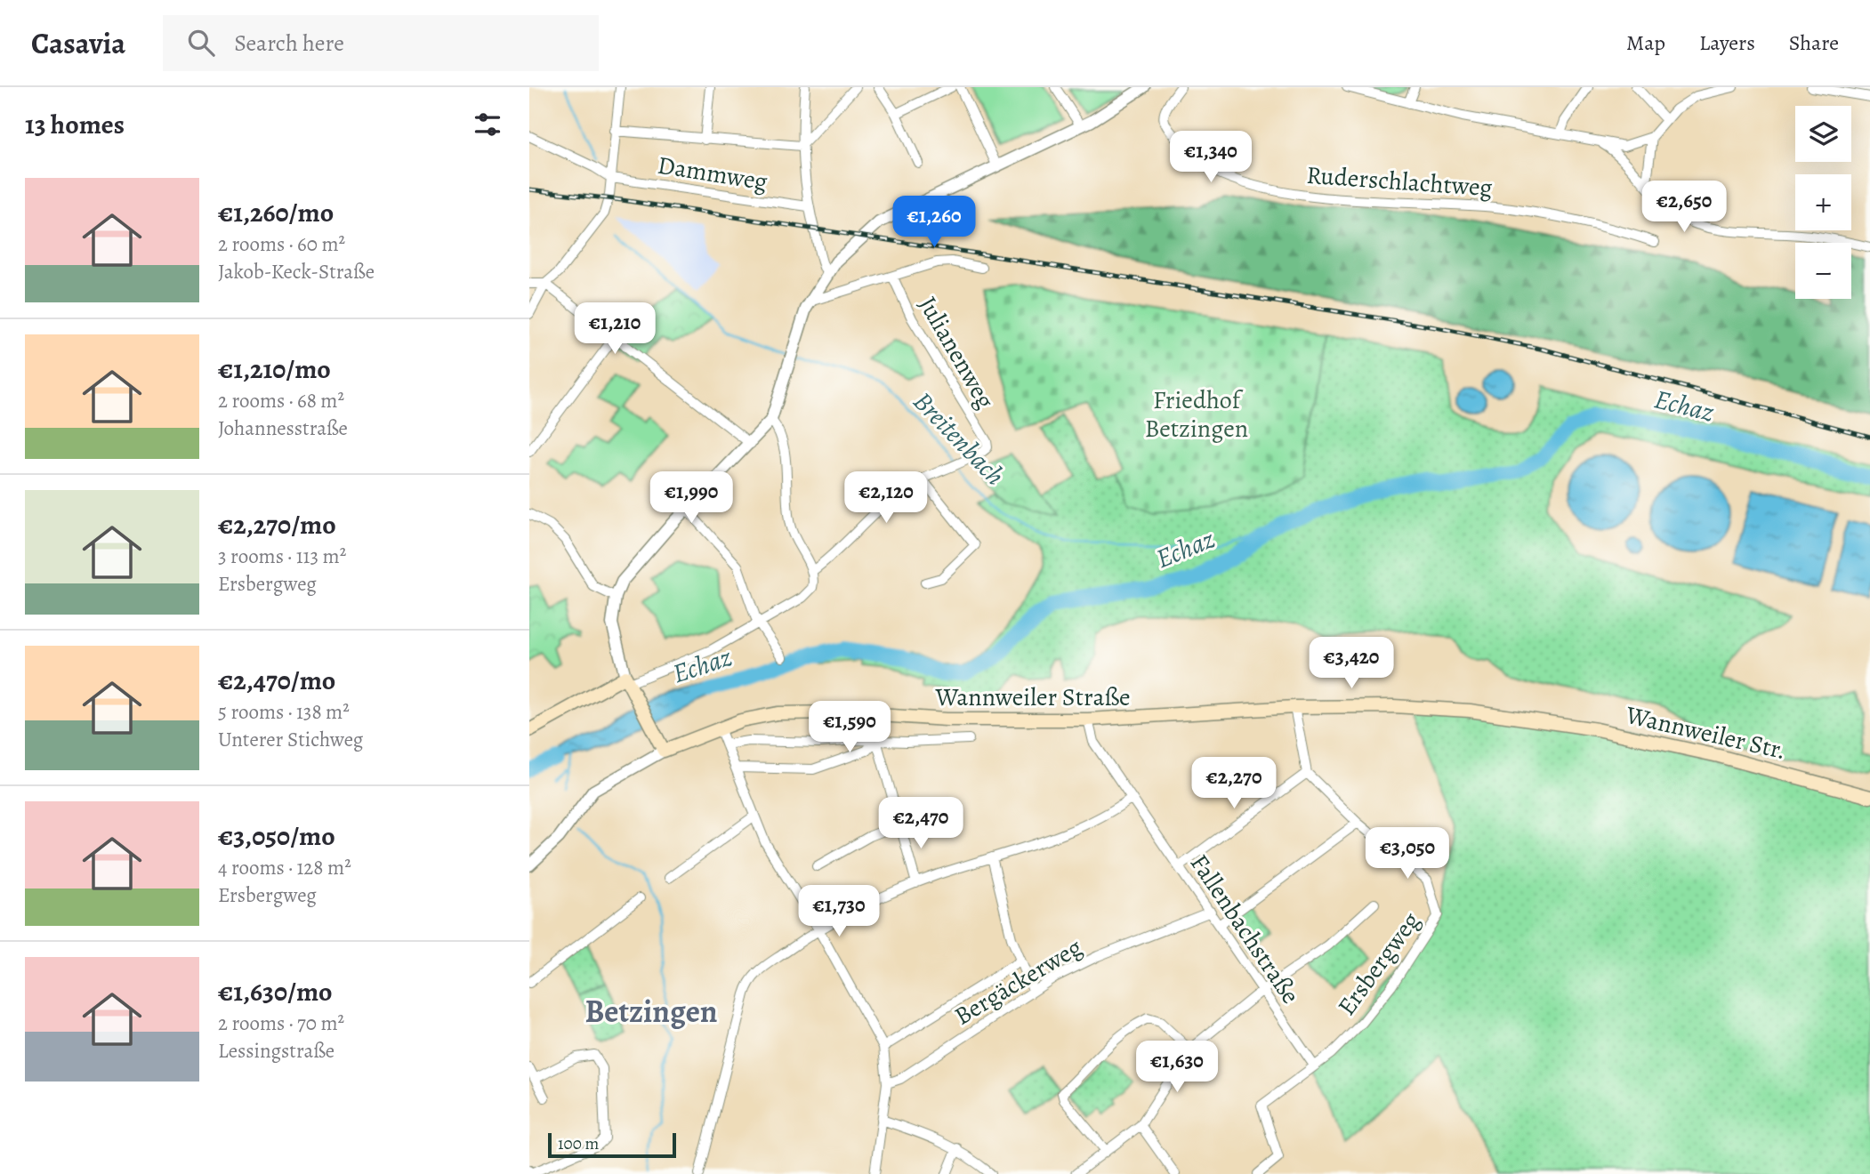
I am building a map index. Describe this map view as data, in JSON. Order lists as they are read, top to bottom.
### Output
{
  "streets": {
    "main road": ["Wannweiler Straße", "Wannweiler Str."],
    "street": [
      "Dammweg",
      "Ruderschlachtweg",
      "Julianenweg",
      "Fallenbachstraße",
      "Ersbergweg",
      "Bergäckerweg"
    ]
  },
  "crossings": [
    ["Wannweiler Straße", "Wannweiler Str."],
    ["Wannweiler Straße", "Fallenbachstraße"],
    ["Fallenbachstraße", "Ersbergweg"],
    ["Fallenbachstraße", "Bergäckerweg"]
  ],
  "districts": ["Betzingen"],
  "water": ["Echaz", "Breitenbach"],
  "parks": ["Friedhof Betzingen"],
  "scale_bar": "100 m",
  "page": {
    "header": "Casavia",
    "search": "Search here",
    "nav": ["Map", "Layers", "Share"],
    "heading": "13 homes",
    "map_buttons": ["+", "−"],
    "price": [
      "€1,340",
      "€2,650",
      "€1,260",
      "€1,210",
      "€1,990",
      "€2,120",
      "€3,420",
      "€1,590",
      "€2,270",
      "€2,470",
      "€3,050",
      "€1,730",
      "€1,630"
    ],
    "list": [
      {
        "name": "€1,260/mo",
        "note": "2 rooms · 60 m² · Jakob-Keck-Straße"
      },
      {
        "name": "€1,210/mo",
        "note": "2 rooms · 68 m² · Johannesstraße"
      },
      {
        "name": "€2,270/mo",
        "note": "3 rooms · 113 m² · Ersbergweg"
      },
      {
        "name": "€2,470/mo",
        "note": "5 rooms · 138 m² · Unterer Stichweg"
      },
      {
        "name": "€3,050/mo",
        "note": "4 rooms · 128 m² · Ersbergweg"
      },
      {
        "name": "€1,630/mo",
        "note": "2 rooms · 70 m² · Lessingstraße"
      }
    ],
    "scale": "100 m"
  }
}
